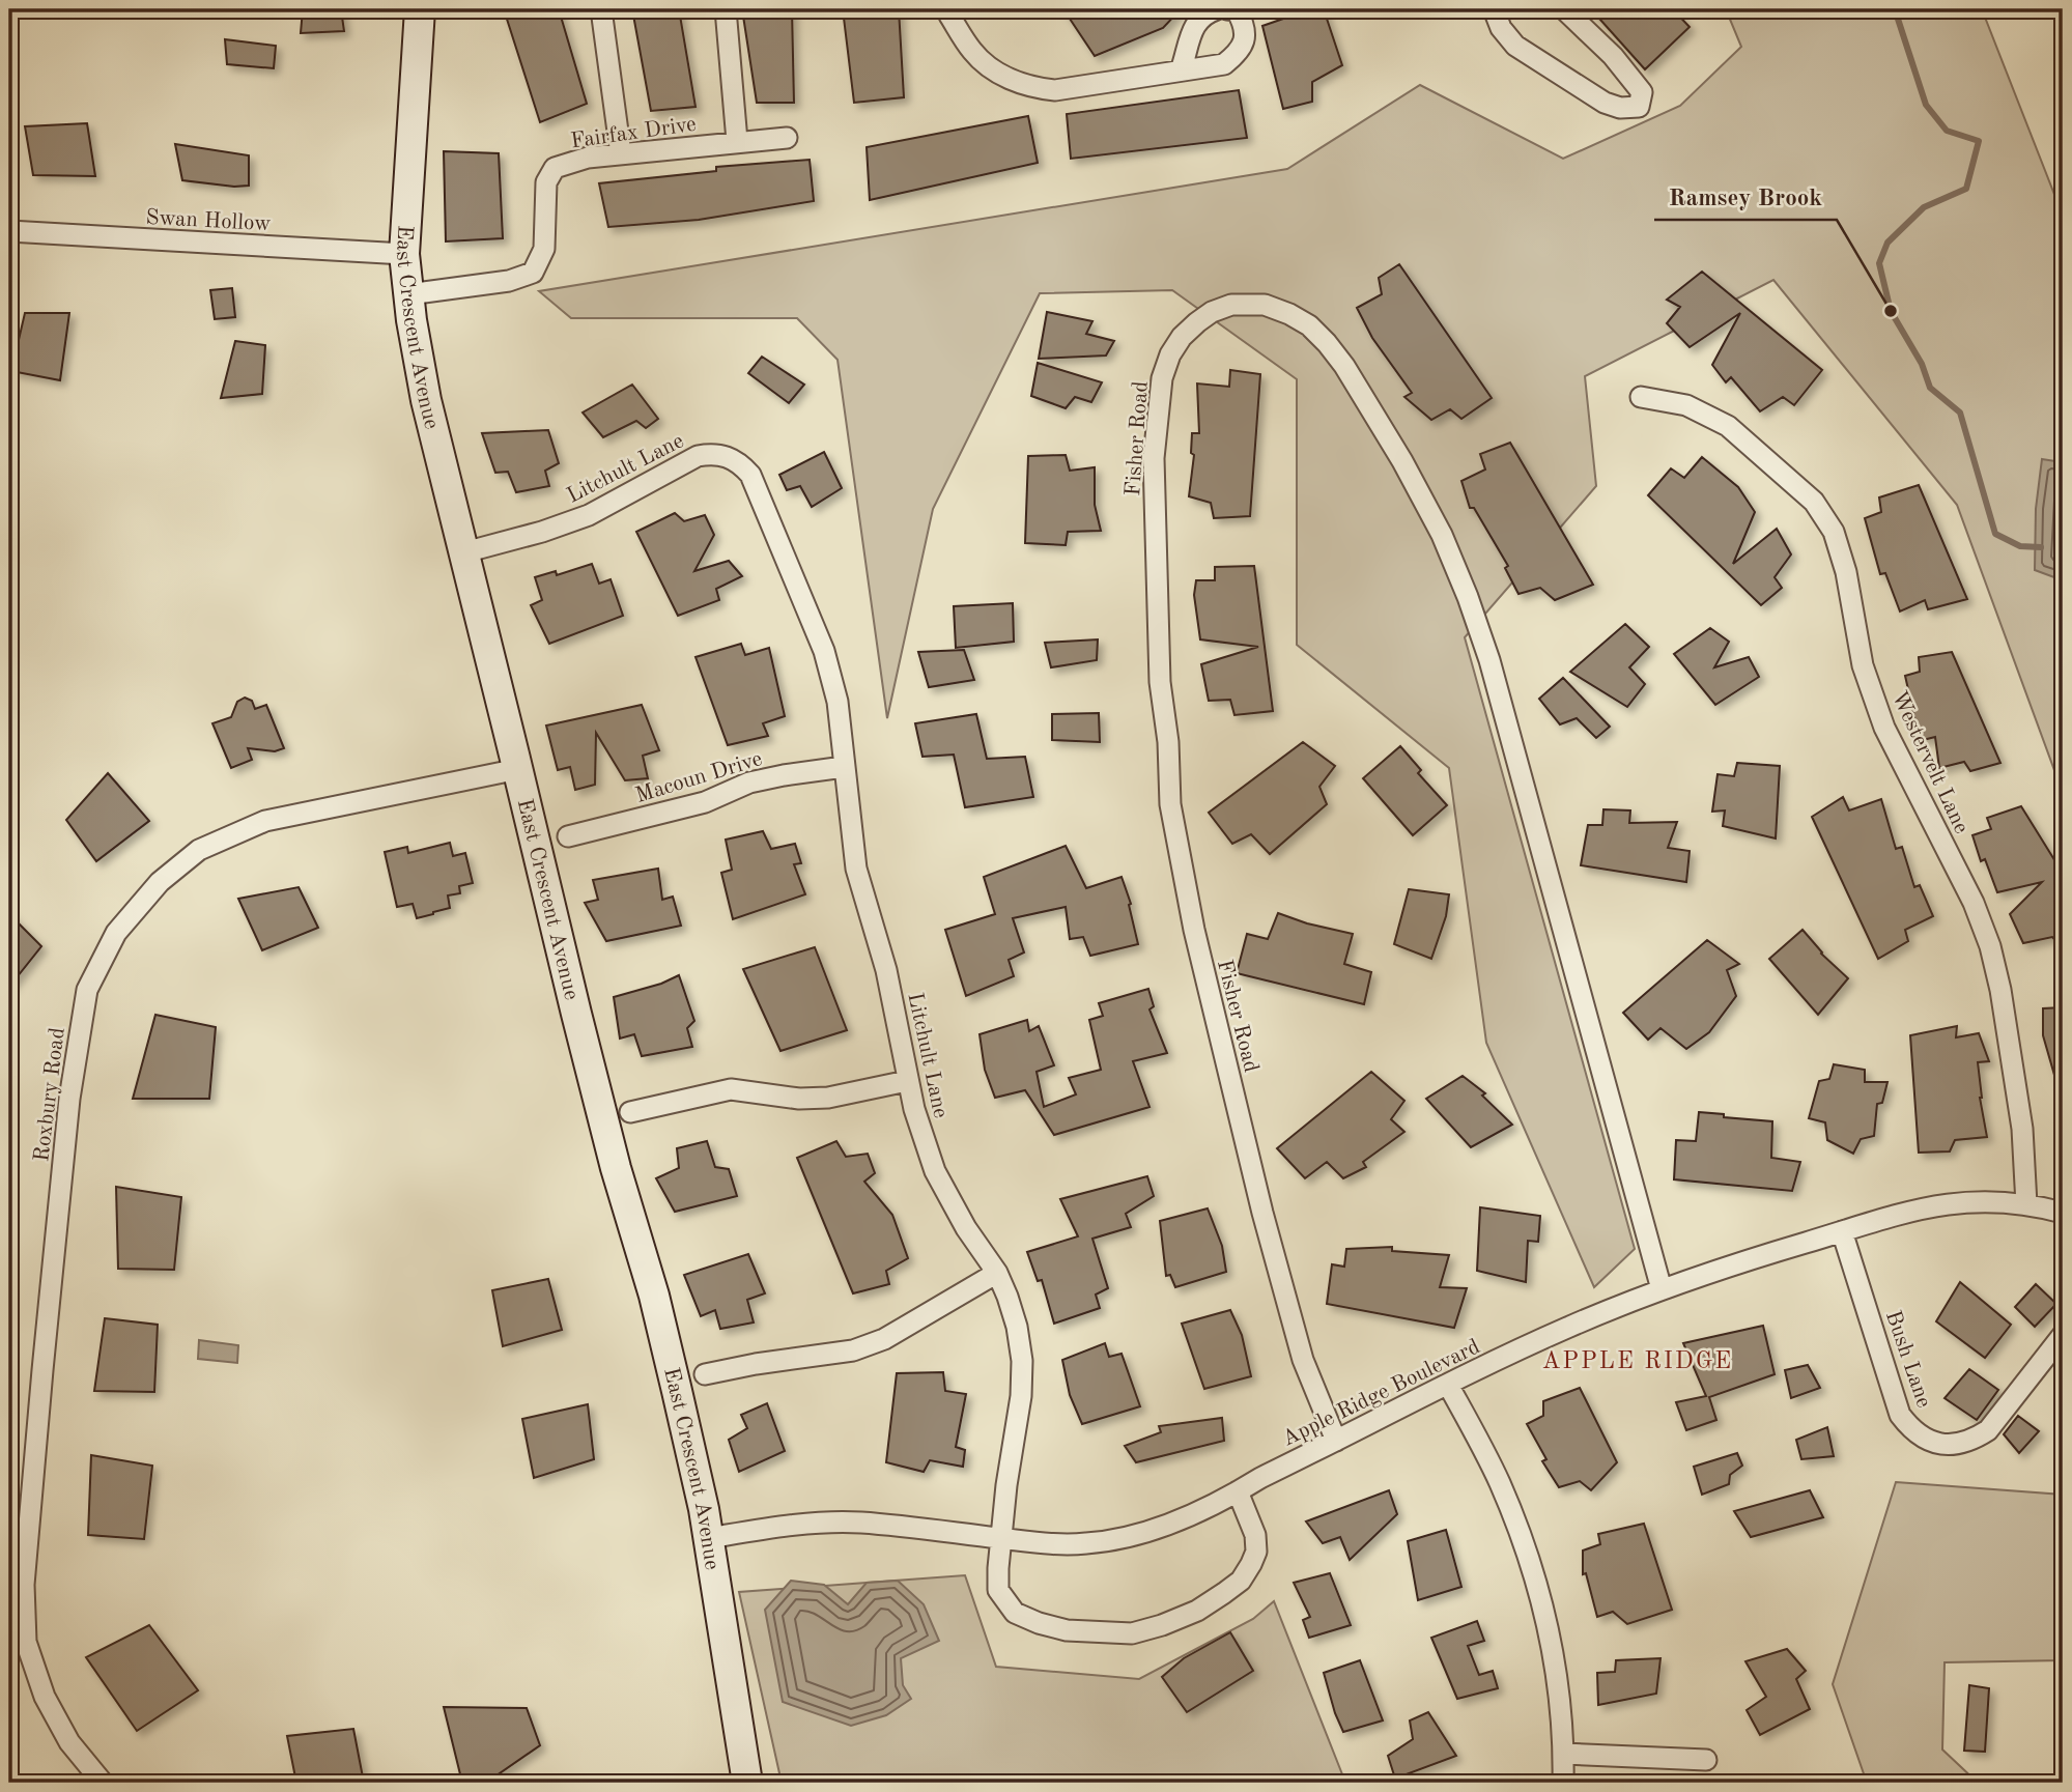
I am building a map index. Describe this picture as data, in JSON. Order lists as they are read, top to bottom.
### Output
{
  "streets": {
    "street": [
      "Fairfax Drive",
      "Swan Hollow",
      "East Crescent Avenue",
      "Fisher Road",
      "Litchult Lane",
      "Westervelt Lane",
      "Macoun Drive",
      "Roxbury Road",
      "Bush Lane",
      "Apple Ridge Boulevard"
    ]
  },
  "crossings": [
    ["Fairfax Drive", "East Crescent Avenue"],
    ["Swan Hollow", "East Crescent Avenue"],
    ["East Crescent Avenue", "Litchult Lane"],
    ["East Crescent Avenue", "Roxbury Road"],
    ["East Crescent Avenue", "Apple Ridge Boulevard"],
    ["Fisher Road", "Apple Ridge Boulevard"],
    ["Litchult Lane", "Macoun Drive"],
    ["Litchult Lane", "Apple Ridge Boulevard"],
    ["Westervelt Lane", "Apple Ridge Boulevard"],
    ["Bush Lane", "Apple Ridge Boulevard"]
  ],
  "districts": ["APPLE RIDGE"],
  "places": ["Ramsey Brook"]
}
